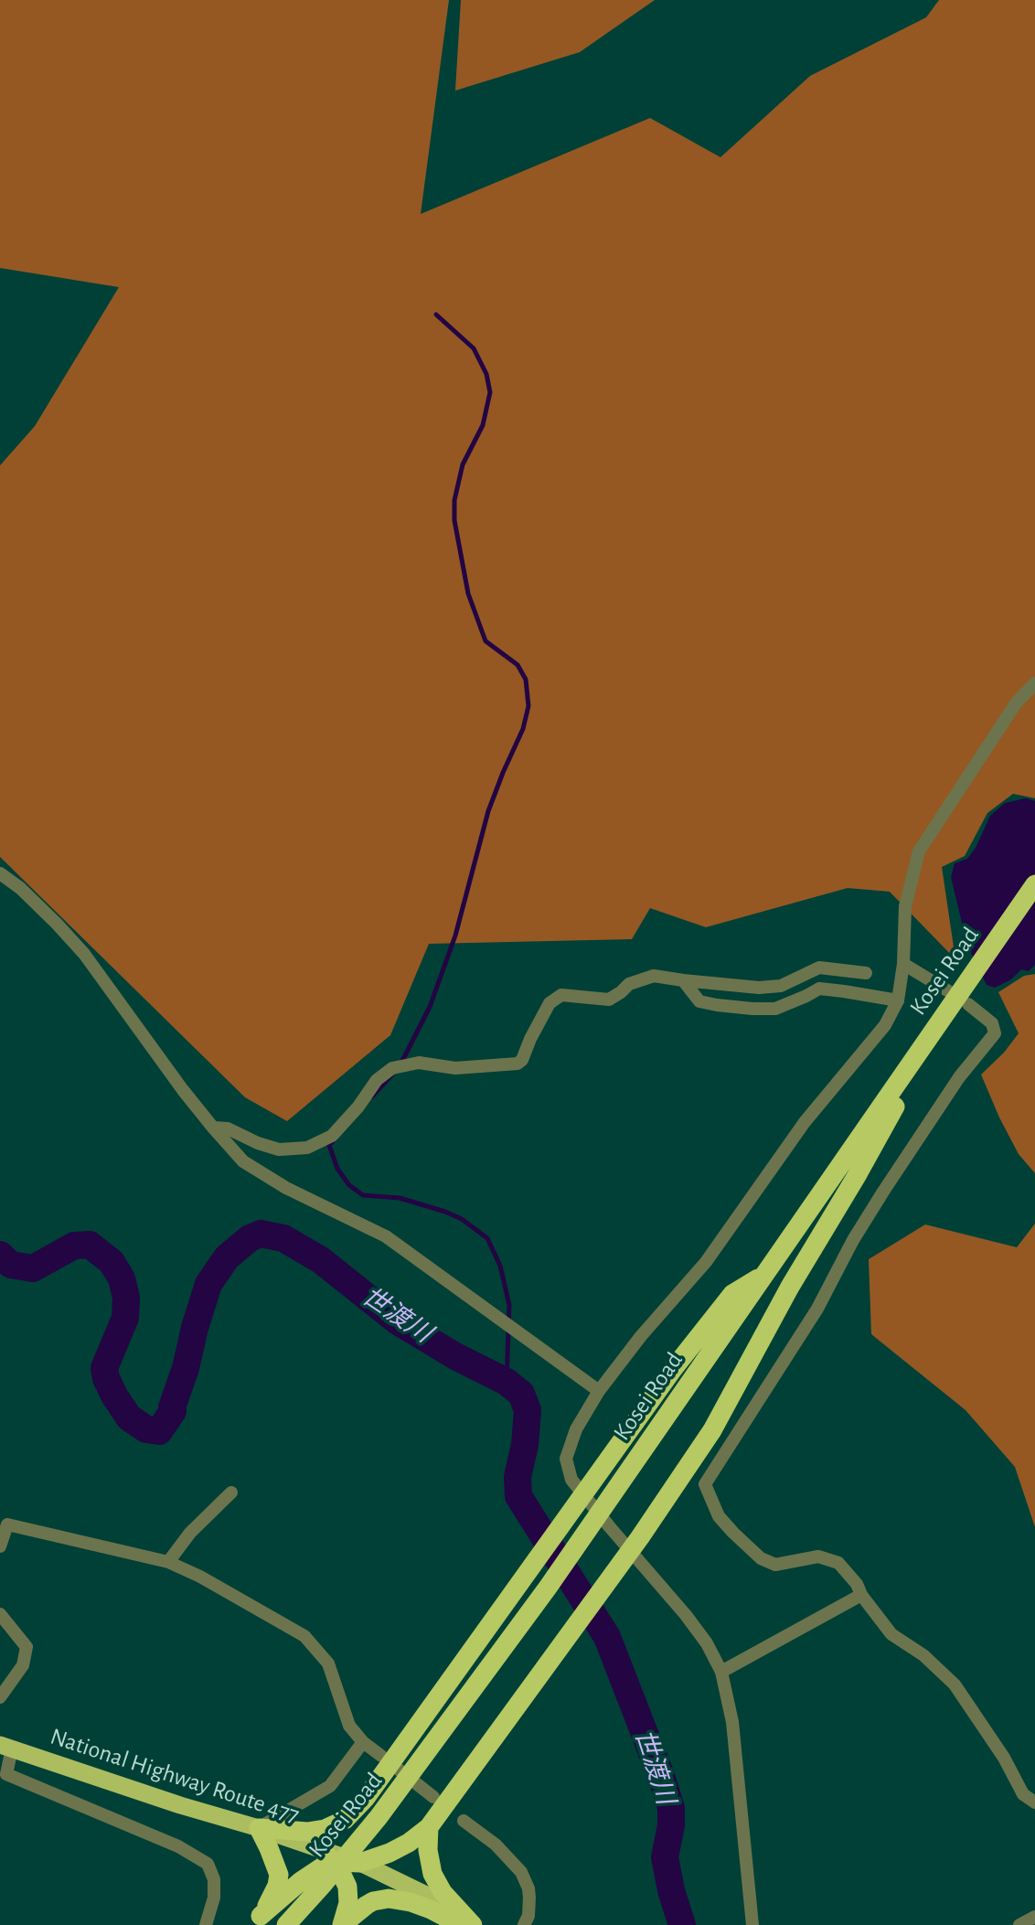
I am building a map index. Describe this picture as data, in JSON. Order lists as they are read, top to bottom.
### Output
{
  "streets": {
    "highway": ["Kosei Road", "National Highway Route 477"]
  },
  "water": ["世渡川"]
}
